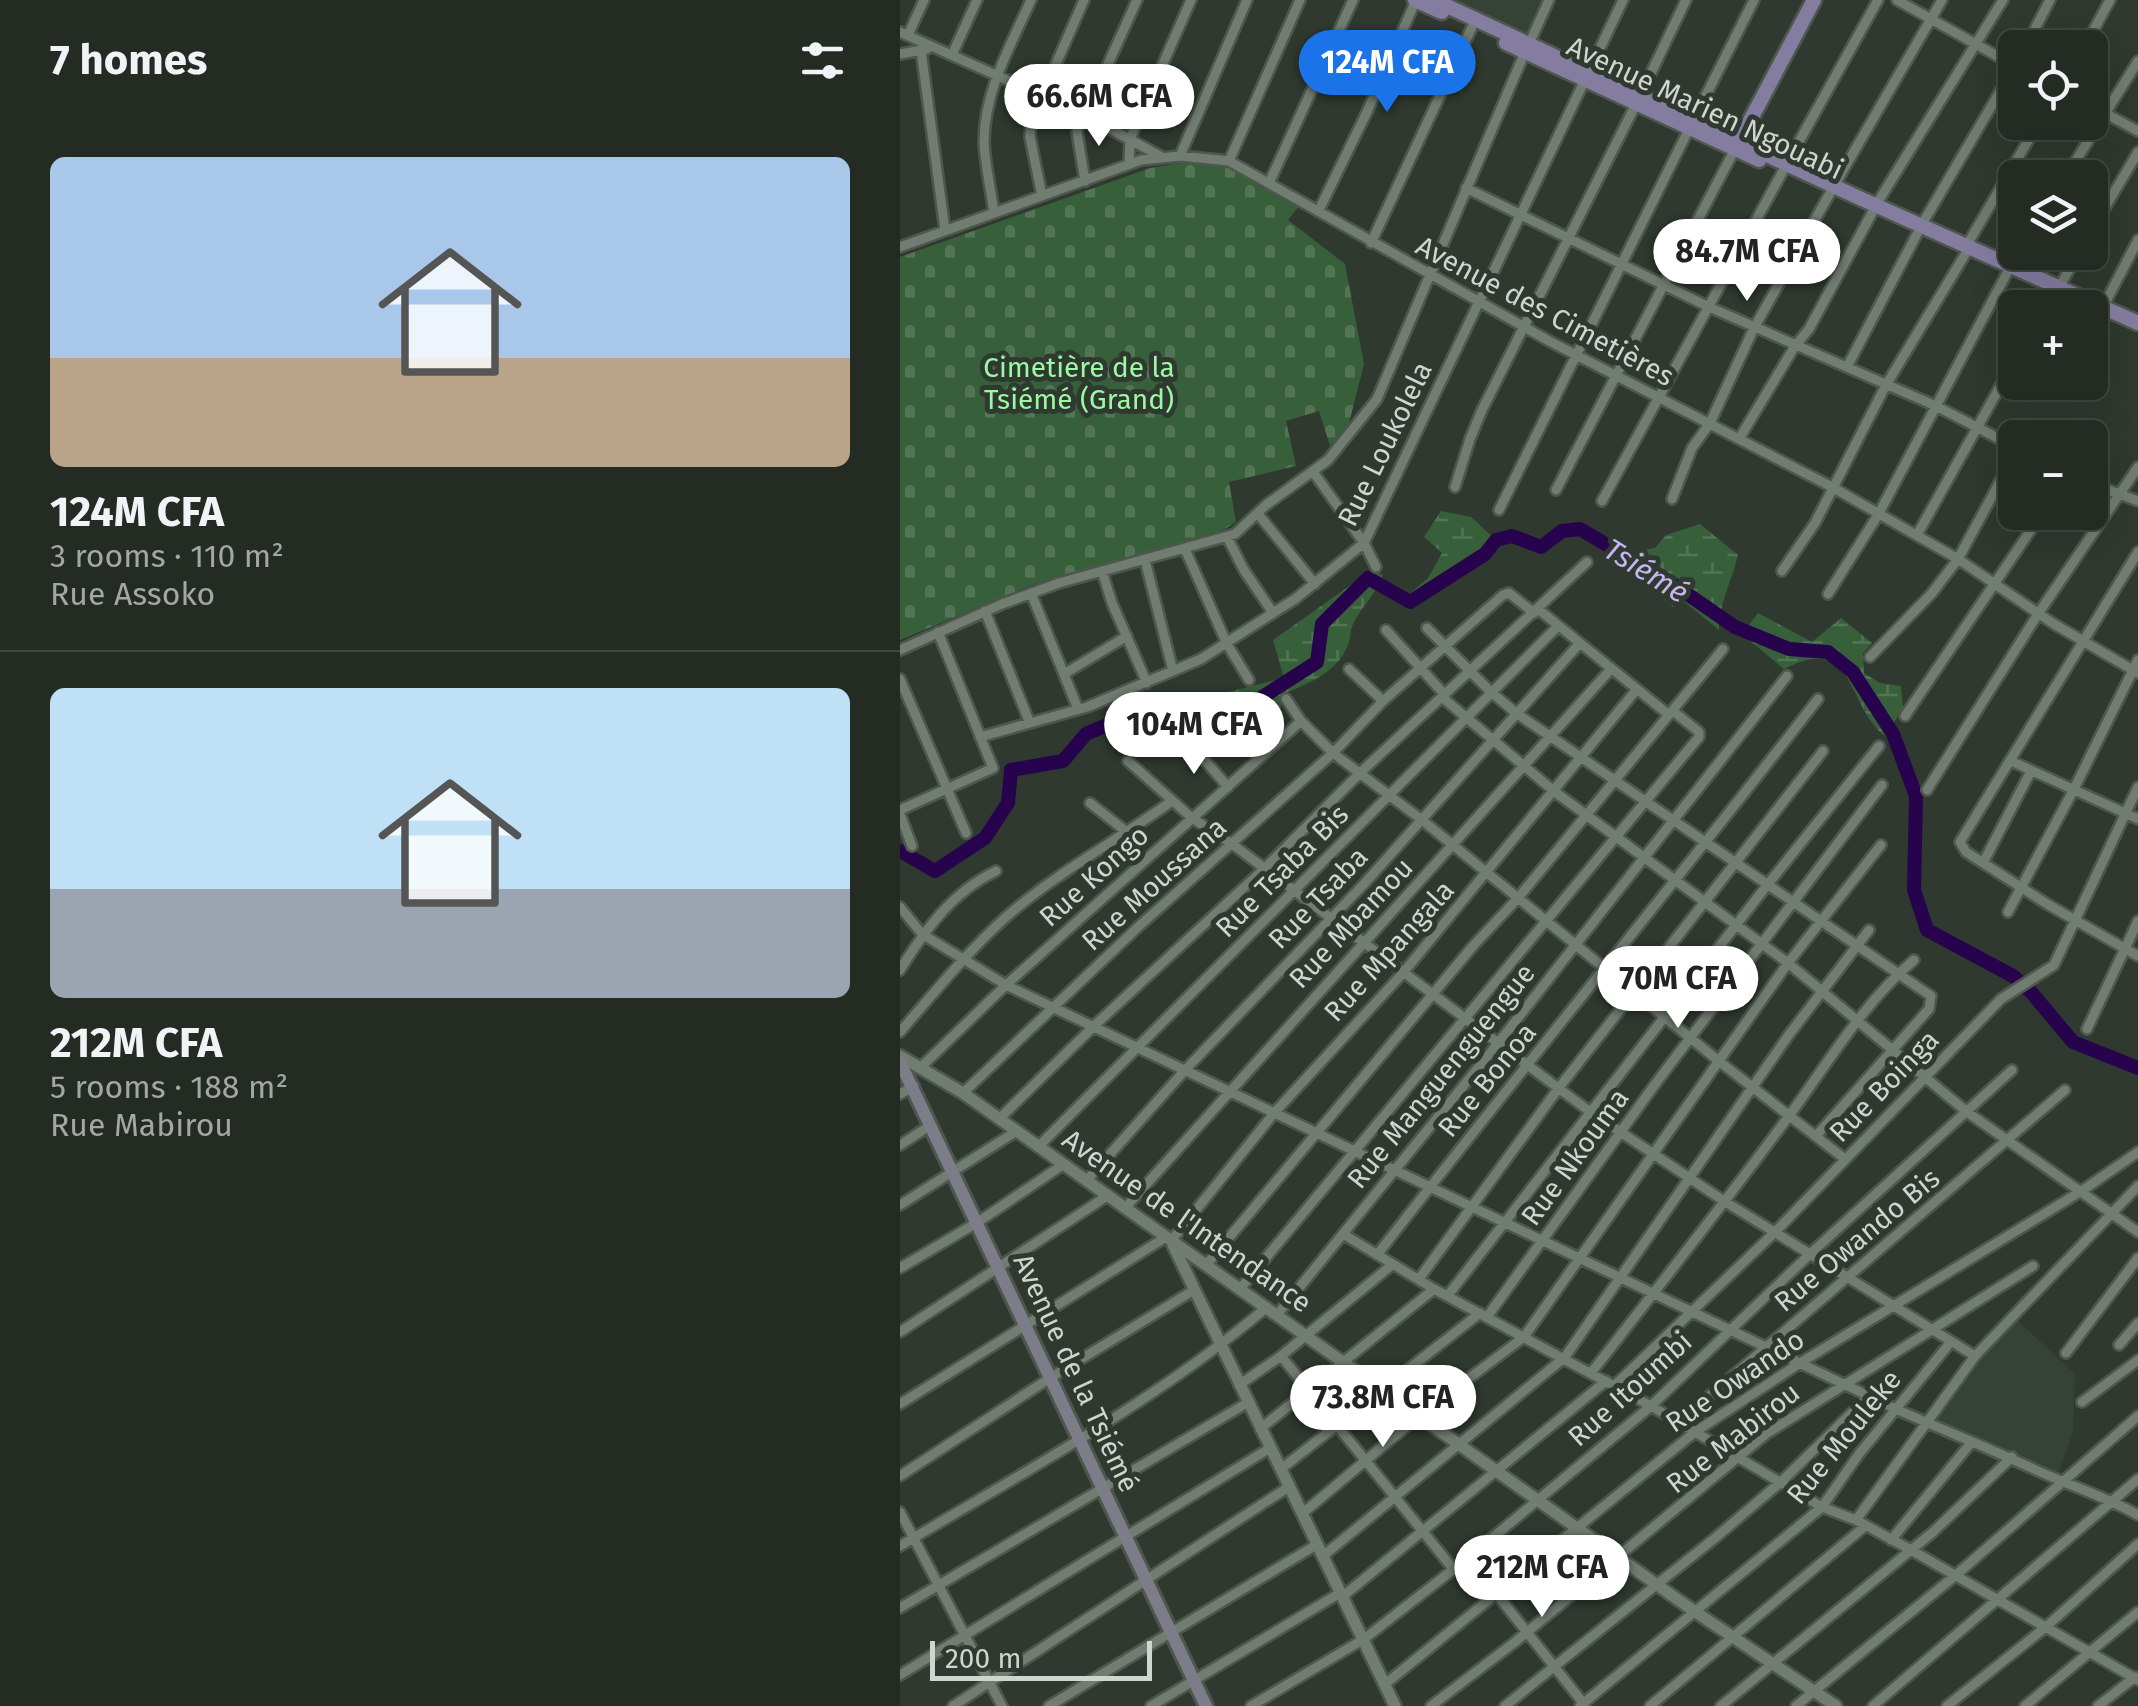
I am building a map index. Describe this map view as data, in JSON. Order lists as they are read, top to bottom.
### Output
{
  "streets": {
    "main road": ["Avenue Marien Ngouabi", "Avenue de la Tsiémé"],
    "street": [
      "Avenue des Cimetières",
      "Rue Loukolela",
      "Rue Tsaba Bis",
      "Rue Kongo",
      "Rue Moussana",
      "Rue Tsaba",
      "Rue Mbamou",
      "Rue Mpangala",
      "Rue Manguenguengue",
      "Rue Bonoa",
      "Rue Boinga",
      "Rue Nkouma",
      "Avenue de l'Intendance",
      "Rue Owando Bis",
      "Rue Owando",
      "Rue Itoumbi",
      "Rue Mouleke",
      "Rue Mabirou"
    ]
  },
  "crossings": [
    ["Avenue Marien Ngouabi", "Rue Loukolela"],
    ["Avenue des Cimetières", "Rue Loukolela"],
    ["Rue Tsaba Bis", "Avenue de l'Intendance"],
    ["Rue Kongo", "Avenue de l'Intendance"],
    ["Rue Moussana", "Avenue de l'Intendance"],
    ["Rue Tsaba", "Avenue de l'Intendance"],
    ["Rue Mbamou", "Avenue de l'Intendance"],
    ["Rue Mpangala", "Avenue de l'Intendance"],
    ["Rue Mpangala", "Avenue de la Tsiémé"],
    ["Rue Manguenguengue", "Avenue de l'Intendance"],
    ["Rue Manguenguengue", "Avenue de la Tsiémé"],
    ["Rue Boinga", "Avenue de l'Intendance"],
    ["Rue Boinga", "Avenue de la Tsiémé"],
    ["Rue Nkouma", "Avenue de l'Intendance"],
    ["Avenue de l'Intendance", "Avenue de la Tsiémé"],
    ["Avenue de l'Intendance", "Rue Owando"],
    ["Avenue de l'Intendance", "Rue Itoumbi"],
    ["Avenue de l'Intendance", "Rue Mouleke"],
    ["Avenue de l'Intendance", "Rue Mabirou"]
  ],
  "water": ["Tsiémé"],
  "parks": ["Cimetière de la Tsiémé (Grand)"],
  "scale_bar": "200 m",
  "page": {
    "heading": "7 homes",
    "map_buttons": ["+", "−"],
    "price": [
      "124M CFA",
      "66.6M CFA",
      "84.7M CFA",
      "104M CFA",
      "70M CFA",
      "73.8M CFA",
      "212M CFA"
    ],
    "list": [
      {
        "name": "124M CFA",
        "note": "3 rooms · 110 m² · Rue Assoko"
      },
      {
        "name": "212M CFA",
        "note": "5 rooms · 188 m² · Rue Mabirou"
      }
    ],
    "scale": "200 m"
  }
}
